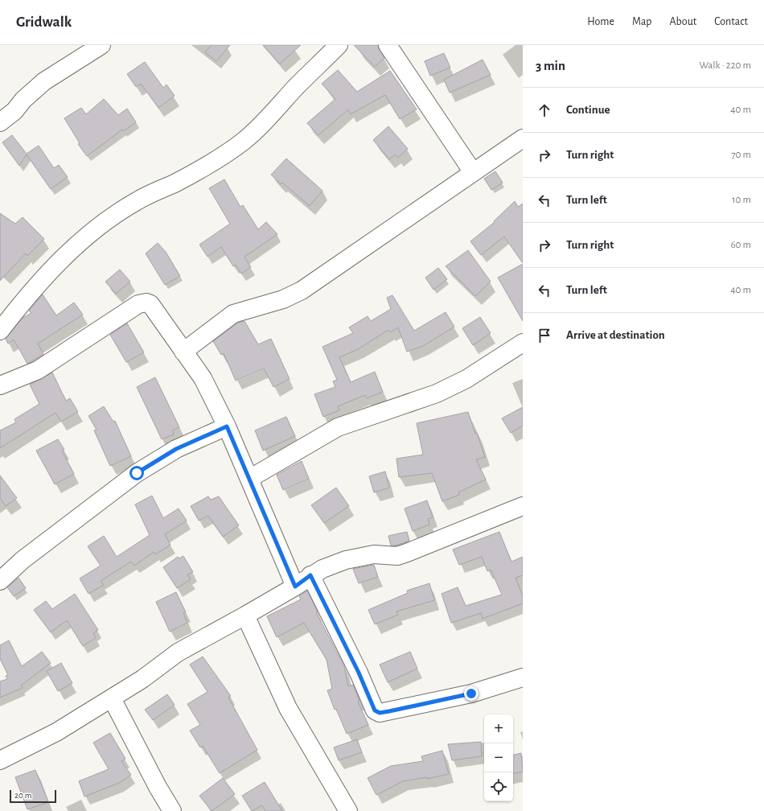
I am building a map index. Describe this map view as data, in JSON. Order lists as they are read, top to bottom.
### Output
{
  "scale_bar": "20 m",
  "page": {
    "header": "Gridwalk",
    "nav": [
      "Home",
      "Map",
      "About",
      "Contact"
    ],
    "heading": ["3 min", "Walk · 220 m"],
    "list": [
      ["Continue", "40 m"],
      ["Turn right", "70 m"],
      ["Turn left", "10 m"],
      ["Turn right", "60 m"],
      ["Turn left", "40 m"],
      "Arrive at destination"
    ],
    "map_buttons": ["+", "−"],
    "scale": "20 m"
  }
}
